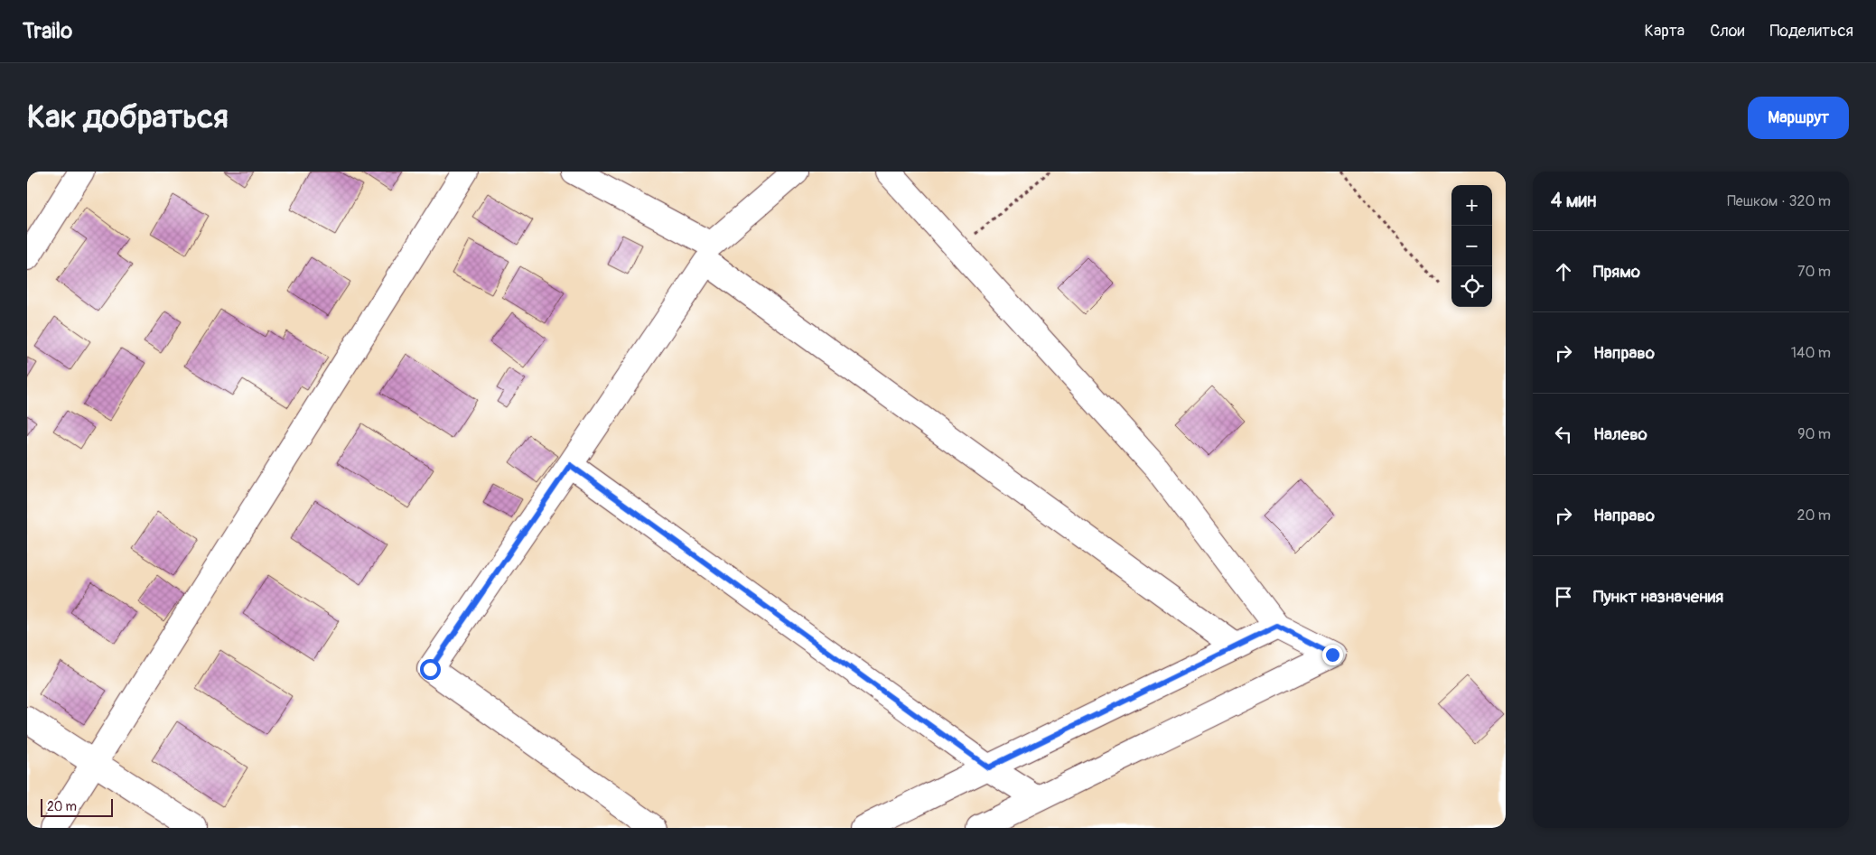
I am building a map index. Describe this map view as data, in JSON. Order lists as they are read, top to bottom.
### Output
{
  "scale_bar": "20 m",
  "page": {
    "header": "Trailo",
    "nav": ["Карта", "Слои", "Поделиться"],
    "buttons": "Маршрут",
    "title": "Как добраться",
    "heading": ["4 мин", "Пешком · 320 m"],
    "map_buttons": ["+", "−"],
    "list": [
      ["Прямо", "70 m"],
      ["Направо", "140 m"],
      ["Налево", "90 m"],
      ["Направо", "20 m"],
      "Пункт назначения"
    ],
    "scale": "20 m"
  }
}
